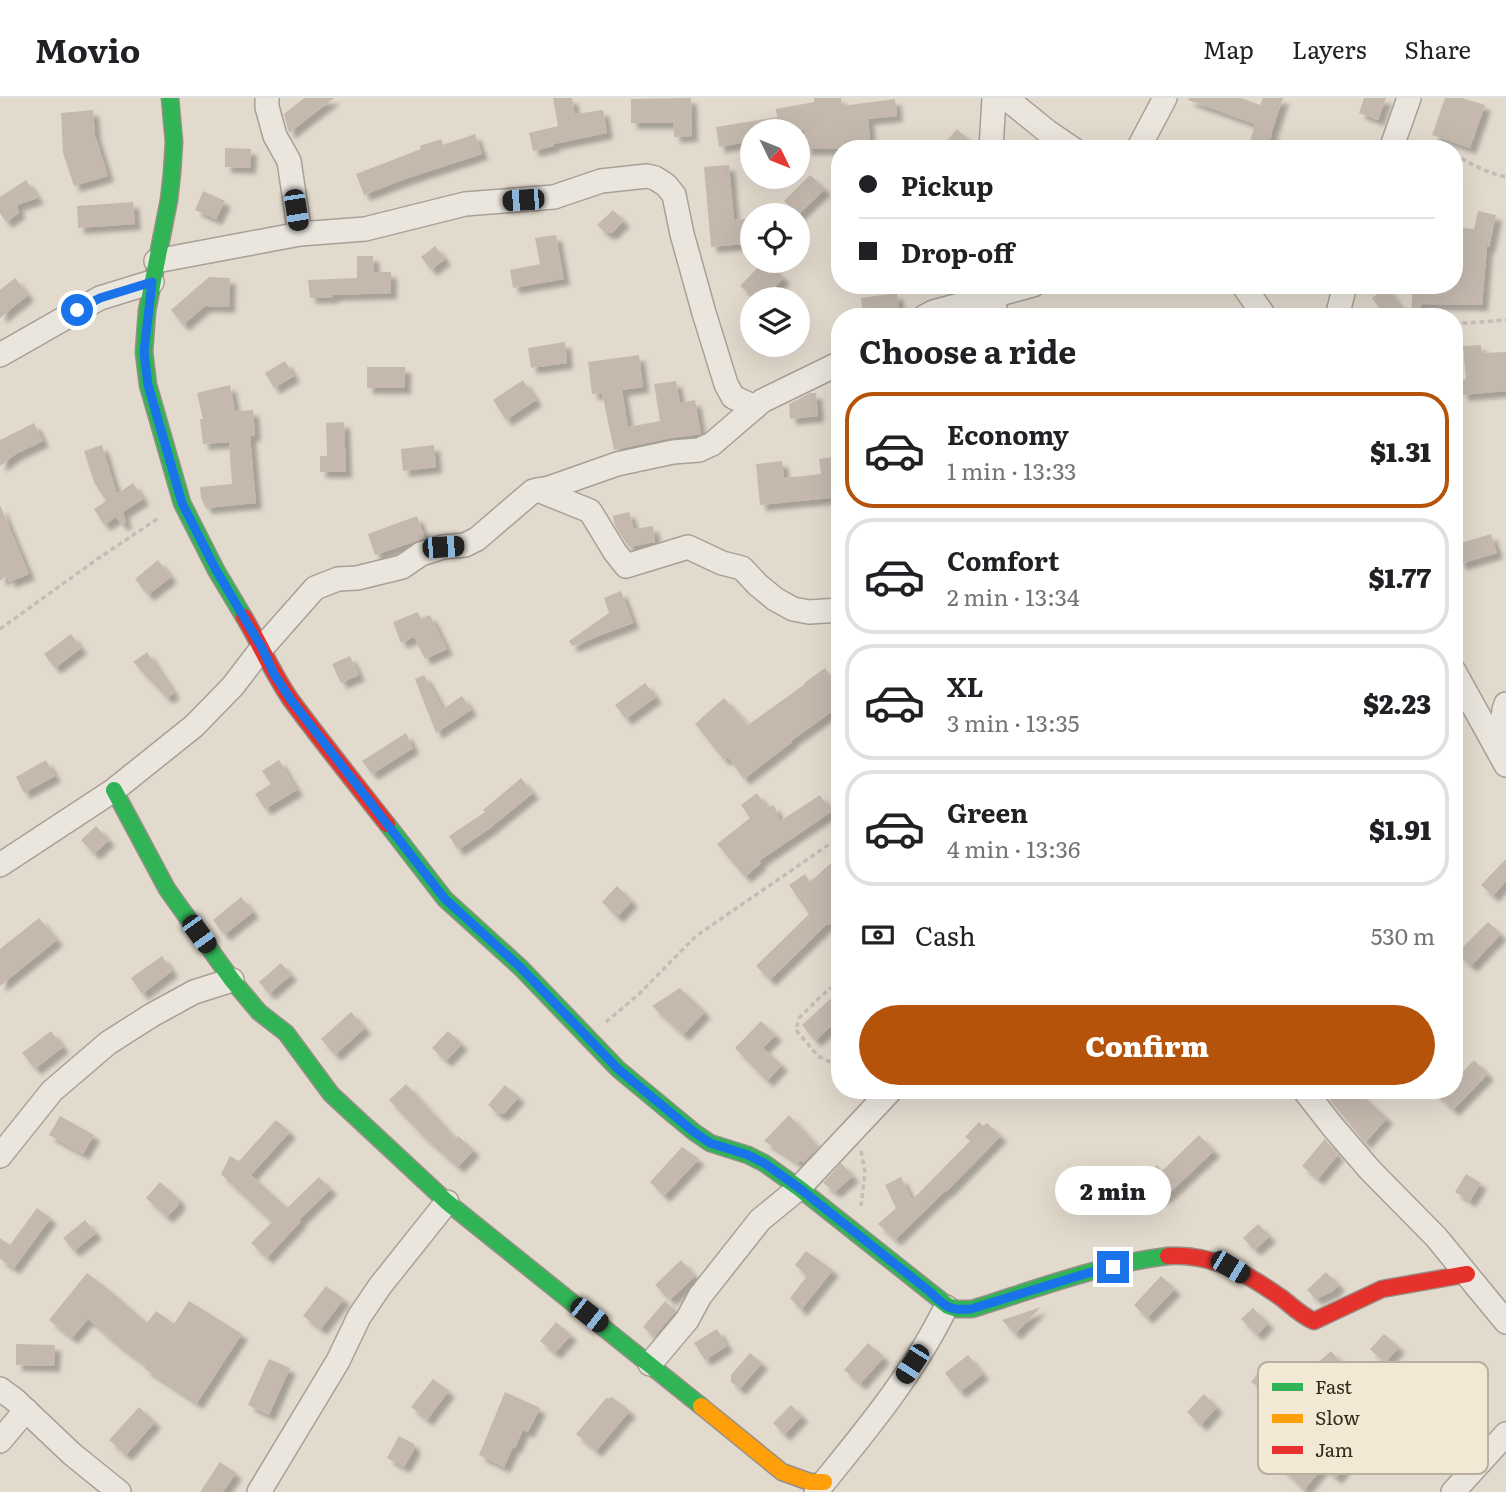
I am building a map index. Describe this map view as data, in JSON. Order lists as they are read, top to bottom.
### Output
{
  "legend": ["Fast", "Slow", "Jam"],
  "north": "bottom right",
  "page": {
    "header": "Movio",
    "nav": ["Map", "Layers", "Share"],
    "banner": ["Pickup", "Drop-off"],
    "heading": "Choose a ride",
    "list": [
      {
        "name": "Economy",
        "note": "1 min · 13:33",
        "value": "$1.31"
      },
      {
        "name": "Comfort",
        "note": "2 min · 13:34",
        "value": "$1.77"
      },
      {
        "name": "XL",
        "note": "3 min · 13:35",
        "value": "$2.23"
      },
      {
        "name": "Green",
        "note": "4 min · 13:36",
        "value": "$1.91"
      }
    ],
    "pay": ["Cash", "530 m"],
    "buttons": "Confirm",
    "bubble": "2 min"
  }
}
